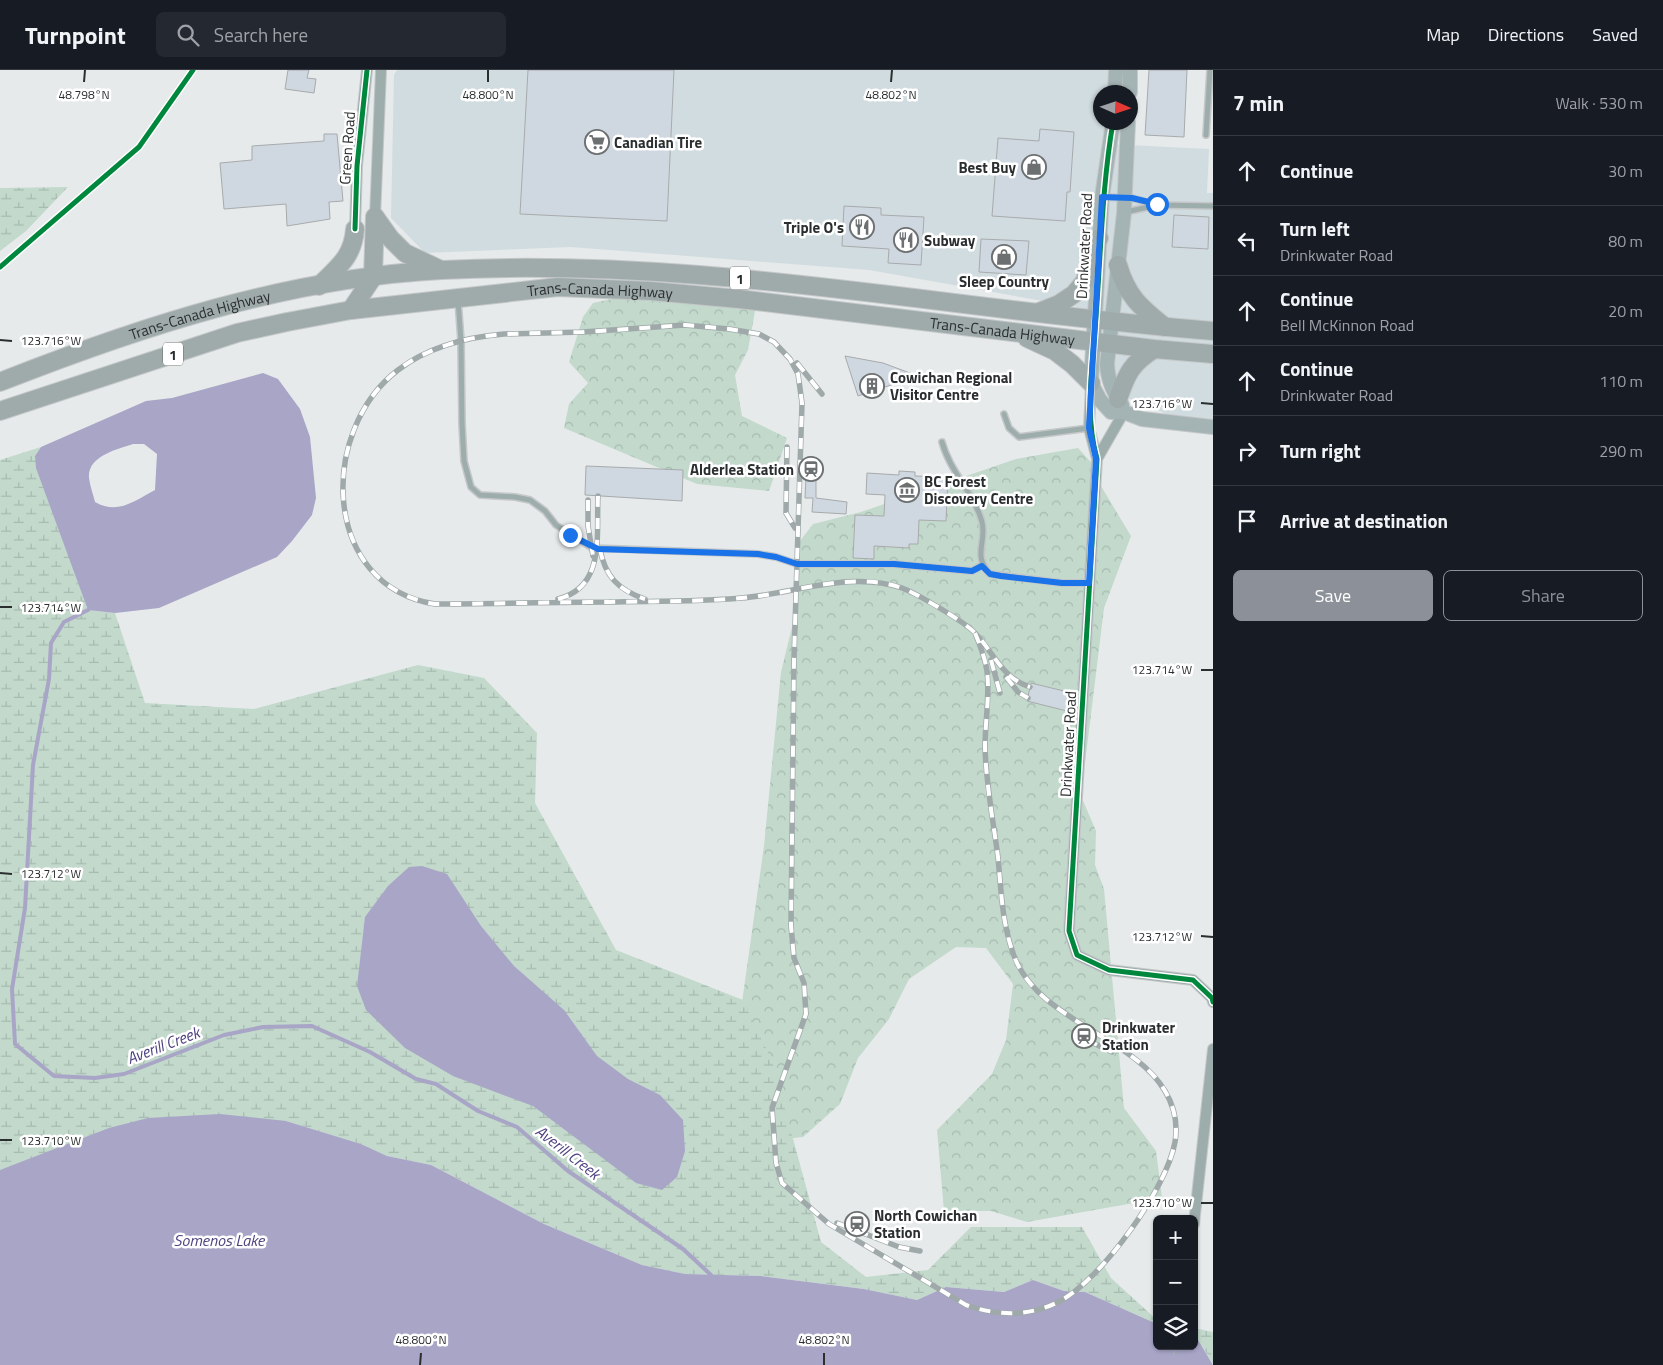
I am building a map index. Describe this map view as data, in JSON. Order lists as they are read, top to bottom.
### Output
{
  "streets": {
    "highway": ["1", "Trans-Canada Highway"],
    "street": ["Green Road", "Drinkwater Road"]
  },
  "crossings": [
    ["Drinkwater Road", "Trans-Canada Highway"]
  ],
  "water": ["Averill Creek", "Somenos Lake"],
  "places": {
    "supermarket": ["Canadian Tire"],
    "shop": ["Best Buy", "Sleep Country"],
    "restaurant": ["Triple O's", "Subway"],
    "building": ["Cowichan Regional Visitor Centre"],
    "station": ["Alderlea Station", "Drinkwater Station", "North Cowichan Station"],
    "museum": ["BC Forest Discovery Centre"]
  },
  "north": "right",
  "page": {
    "header": "Turnpoint",
    "search": "Search here",
    "nav": ["Map", "Directions", "Saved"],
    "heading": ["7 min", "Walk · 530 m"],
    "list": [
      ["Continue", "30 m"],
      ["Turn left", "Drinkwater Road", "80 m"],
      ["Continue", "Bell McKinnon Road", "20 m"],
      ["Continue", "Drinkwater Road", "110 m"],
      ["Turn right", "290 m"],
      "Arrive at destination"
    ],
    "buttons": ["Save", "Share"],
    "map_buttons": ["+", "−"]
  },
  "coordinates": [
    "48.798°N",
    "48.800°N",
    "48.802°N",
    "123.716°W",
    "123.714°W",
    "123.712°W",
    "123.710°W"
  ]
}
